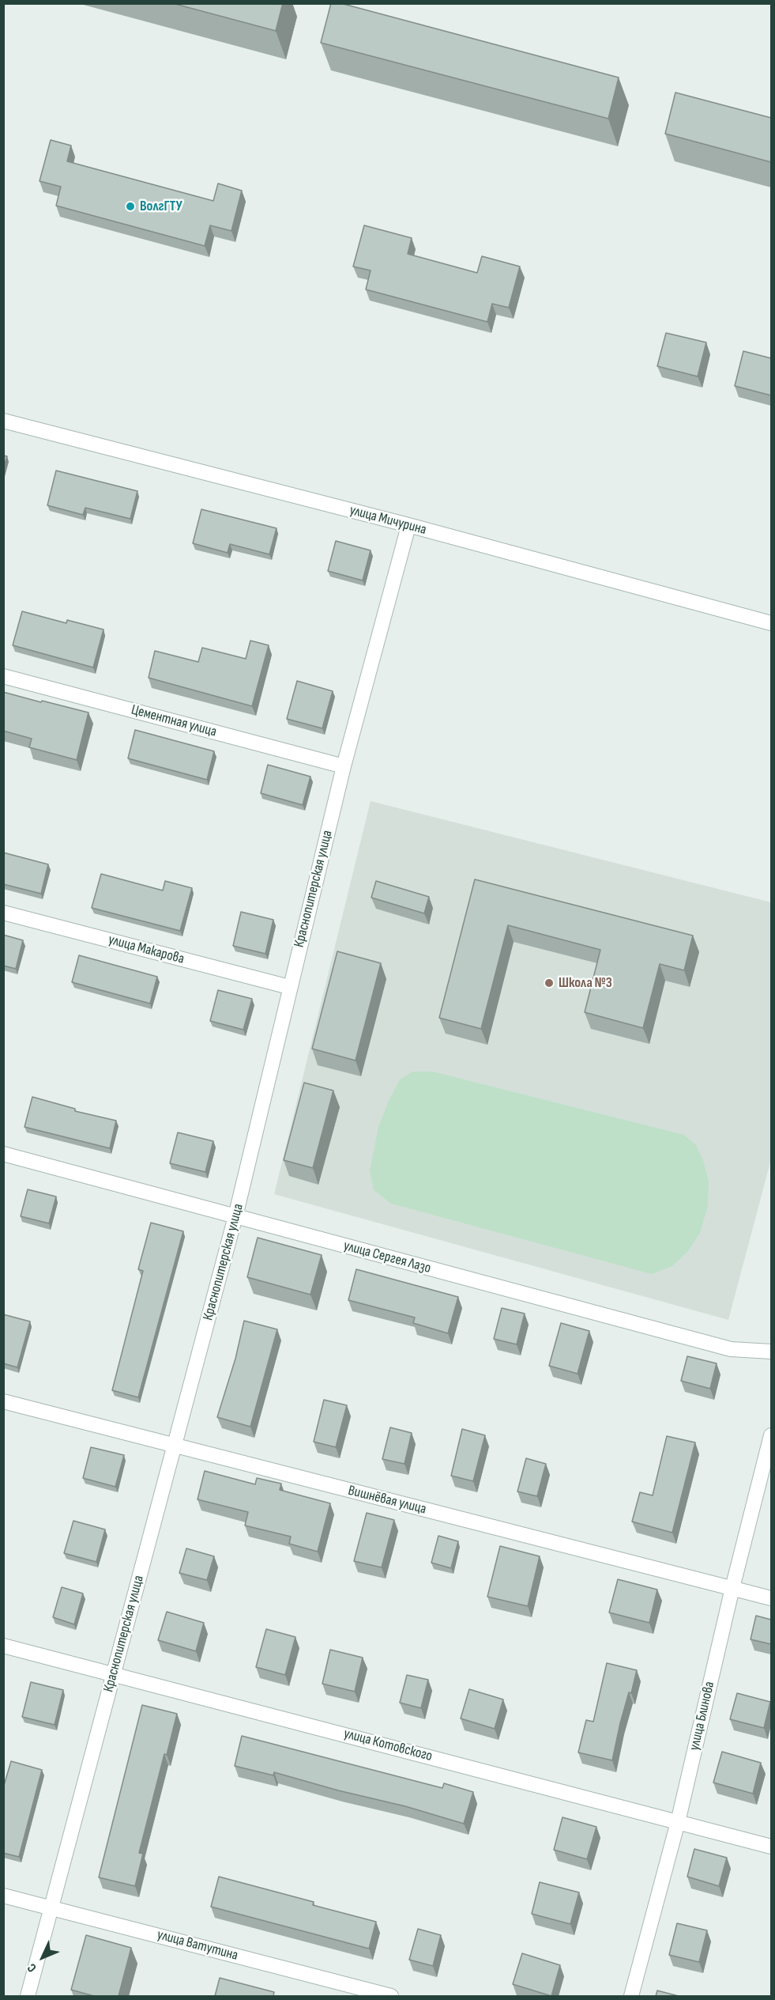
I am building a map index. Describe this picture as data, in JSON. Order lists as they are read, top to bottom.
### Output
{
  "streets": {
    "street": [
      "улица Мичурина",
      "Цементная улица",
      "Краснопитерская улица",
      "улица Макарова",
      "улица Сергея Лазо",
      "Вишнёвая улица",
      "улица Блинова",
      "улица Котовского",
      "улица Ватутина"
    ]
  },
  "crossings": [
    ["улица Мичурина", "Краснопитерская улица"],
    ["Цементная улица", "Краснопитерская улица"],
    ["Краснопитерская улица", "улица Макарова"],
    ["Краснопитерская улица", "улица Сергея Лазо"],
    ["Краснопитерская улица", "Вишнёвая улица"],
    ["Краснопитерская улица", "улица Котовского"],
    ["Краснопитерская улица", "улица Ватутина"],
    ["Вишнёвая улица", "улица Блинова"],
    ["улица Блинова", "улица Котовского"]
  ],
  "places": ["ВолгГТУ", "Школа №3"],
  "north": "bottom left"
}
